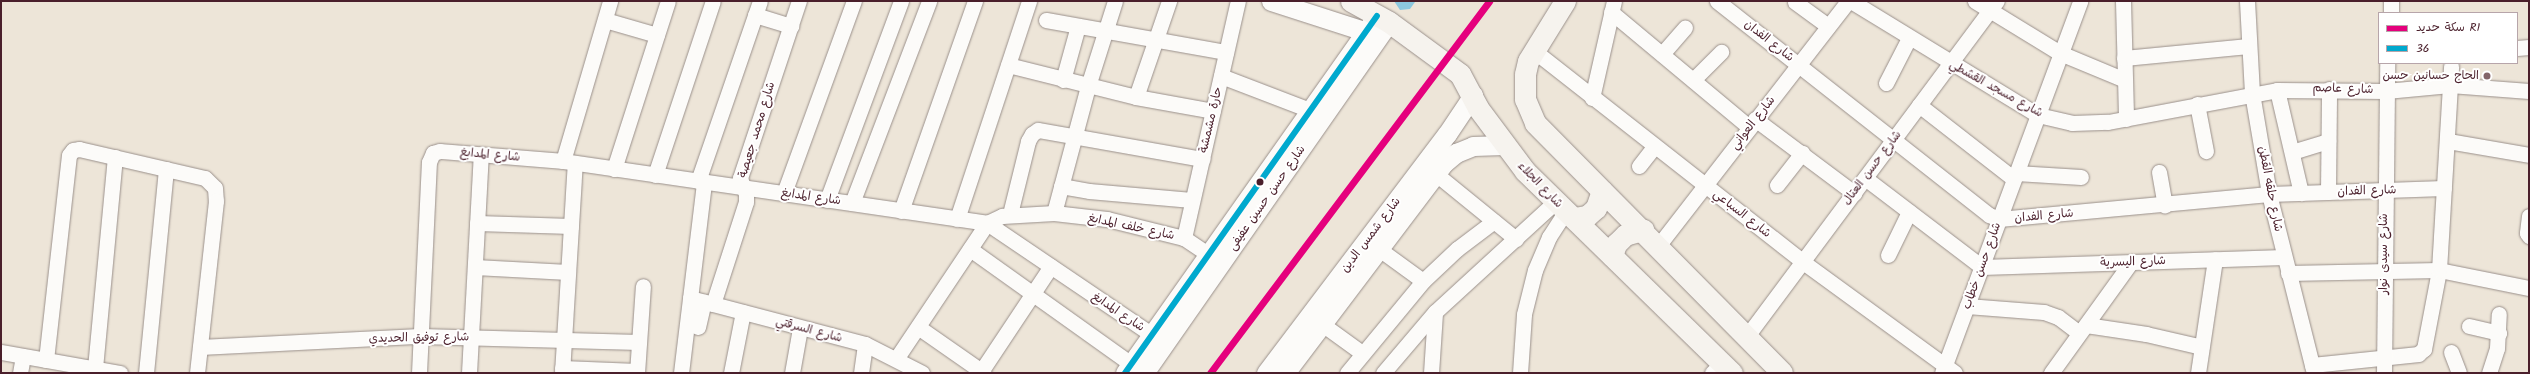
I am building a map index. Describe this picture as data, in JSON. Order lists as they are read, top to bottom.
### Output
{
  "streets": {
    "main road": ["شارع الجلاء"],
    "street": [
      "شارع الفدان",
      "شارع مسجد القشطي",
      "شارع عاصم",
      "حارة مشمشة",
      "شارع العواني",
      "شارع محمد جعيصة",
      "شارع المدابغ",
      "شارع حسن العتال",
      "شارع حلقه القطن",
      "شارع حسن حسين عفيفى",
      "شارع السباعي",
      "شارع خلف المدابغ",
      "شارع شمس الدين",
      "شارع سيدى نوار",
      "شارع اليسرية",
      "شارع حسن خطاب",
      "شارع السرقتي",
      "شارع توفيق الحديدي"
    ]
  },
  "crossings": [
    ["شارع الفدان", "شارع العواني"],
    ["شارع الفدان", "شارع حسن العتال"],
    ["شارع الفدان", "شارع حلقه القطن"],
    ["شارع الفدان", "شارع سيدى نوار"],
    ["شارع الفدان", "شارع حسن خطاب"],
    ["شارع مسجد القشطي", "شارع عاصم"],
    ["شارع مسجد القشطي", "شارع العواني"],
    ["شارع مسجد القشطي", "شارع حسن العتال"],
    ["شارع مسجد القشطي", "شارع حلقه القطن"],
    ["شارع مسجد القشطي", "شارع حسن خطاب"],
    ["شارع عاصم", "شارع حلقه القطن"],
    ["شارع عاصم", "شارع سيدى نوار"],
    ["حارة مشمشة", "شارع خلف المدابغ"],
    ["شارع العواني", "شارع السباعي"],
    ["شارع محمد جعيصة", "شارع المدابغ"],
    ["شارع محمد جعيصة", "شارع السرقتي"],
    ["شارع المدابغ", "شارع حسن حسين عفيفى"],
    ["شارع المدابغ", "شارع خلف المدابغ"],
    ["شارع المدابغ", "شارع توفيق الحديدي"],
    ["شارع حسن العتال", "شارع السباعي"],
    ["شارع الجلاء", "شارع حسن حسين عفيفى"],
    ["شارع الجلاء", "شارع شمس الدين"],
    ["شارع حلقه القطن", "شارع اليسرية"],
    ["شارع حسن حسين عفيفى", "شارع خلف المدابغ"],
    ["شارع السباعي", "شارع حسن خطاب"],
    ["شارع اليسرية", "شارع حسن خطاب"]
  ],
  "places": ["الحاج حسانين حسن"],
  "lines": ["rail line R1", "transit line 36"],
  "legend": ["سكة حديد R1", "36"]
}
